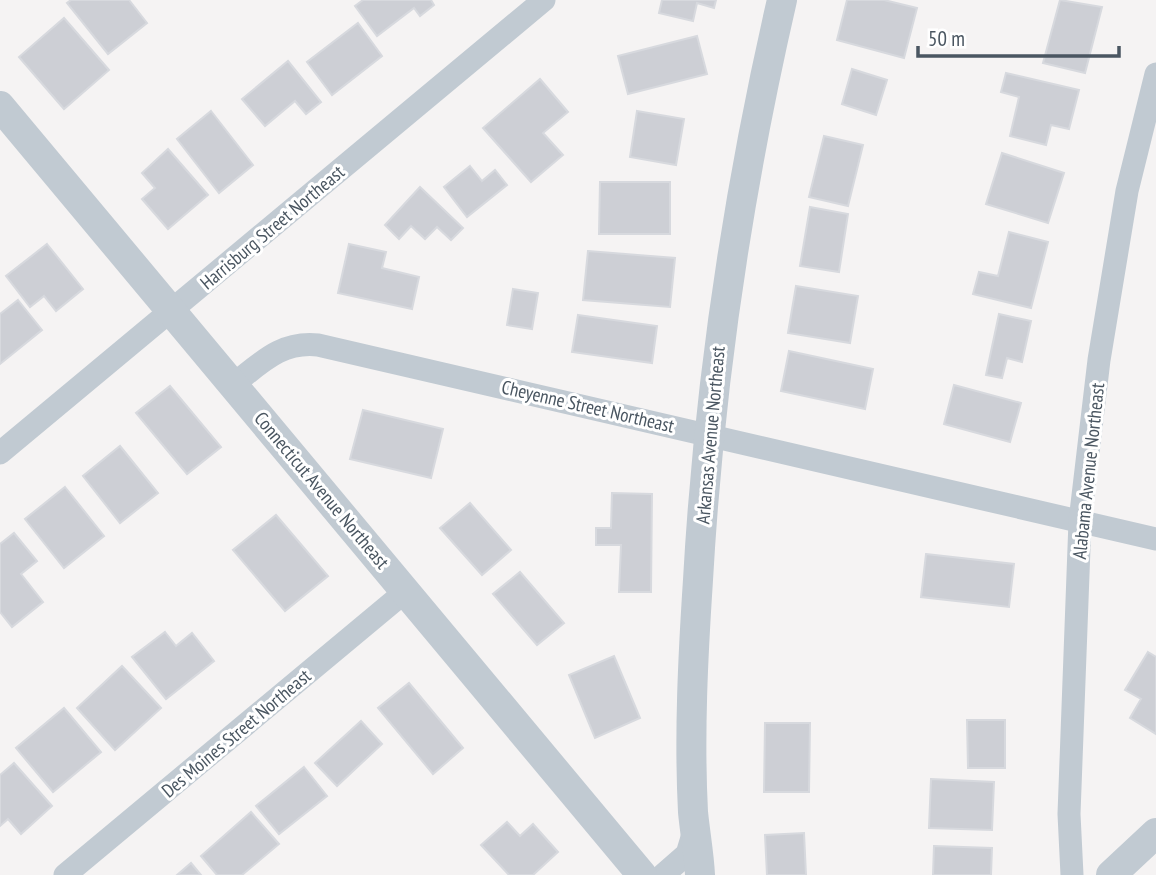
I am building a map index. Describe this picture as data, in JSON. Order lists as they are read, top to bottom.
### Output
{
  "streets": {
    "street": [
      "Harrisburg Street Northeast",
      "Cheyenne Street Northeast",
      "Arkansas Avenue Northeast",
      "Alabama Avenue Northeast",
      "Connecticut Avenue Northeast",
      "Des Moines Street Northeast"
    ]
  },
  "crossings": [
    ["Harrisburg Street Northeast", "Connecticut Avenue Northeast"],
    ["Cheyenne Street Northeast", "Arkansas Avenue Northeast"],
    ["Cheyenne Street Northeast", "Alabama Avenue Northeast"],
    ["Cheyenne Street Northeast", "Connecticut Avenue Northeast"],
    ["Connecticut Avenue Northeast", "Des Moines Street Northeast"]
  ],
  "scale_bar": "50 m"
}
